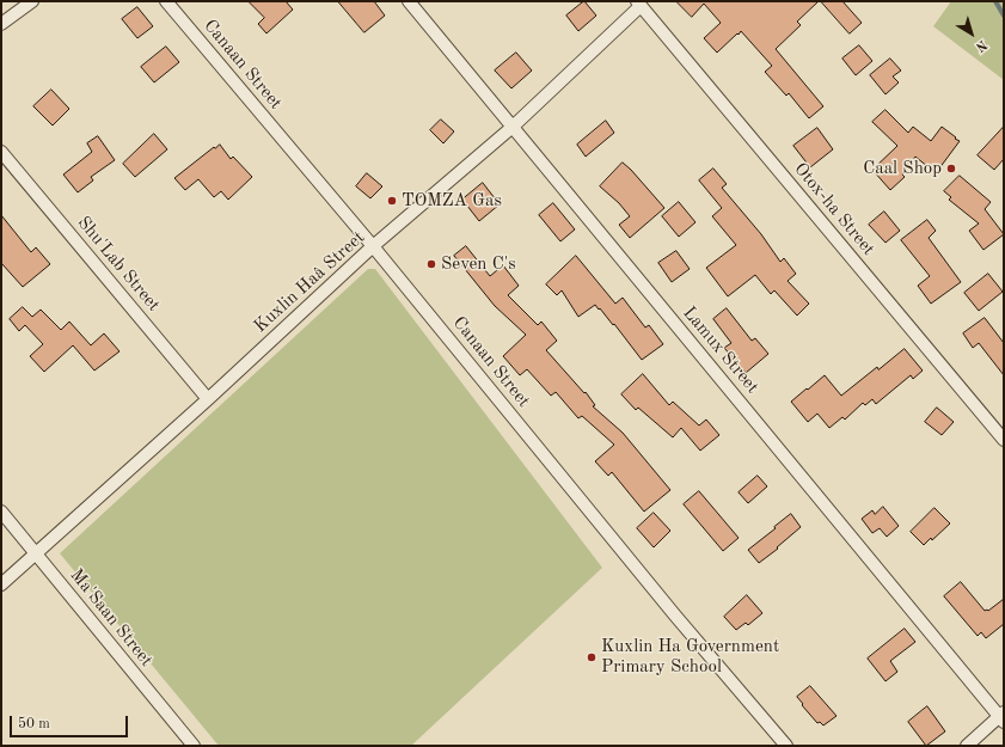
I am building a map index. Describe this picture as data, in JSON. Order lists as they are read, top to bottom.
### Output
{
  "streets": {
    "street": [
      "Canaan Street",
      "Otox-ha Street",
      "Shu'Lab Street",
      "Kuxlin Haâ Street",
      "Lamux Street",
      "Ma'Saan Street"
    ]
  },
  "crossings": [
    ["Canaan Street", "Kuxlin Haâ Street"],
    ["Otox-ha Street", "Kuxlin Haâ Street"],
    ["Shu'Lab Street", "Kuxlin Haâ Street"],
    ["Kuxlin Haâ Street", "Lamux Street"],
    ["Kuxlin Haâ Street", "Ma'Saan Street"]
  ],
  "places": [
    "Caal Shop",
    "TOMZA Gas",
    "Seven C's",
    "Kuxlin Ha Government Primary School"
  ],
  "scale_bar": "50 m",
  "north": "bottom right"
}
